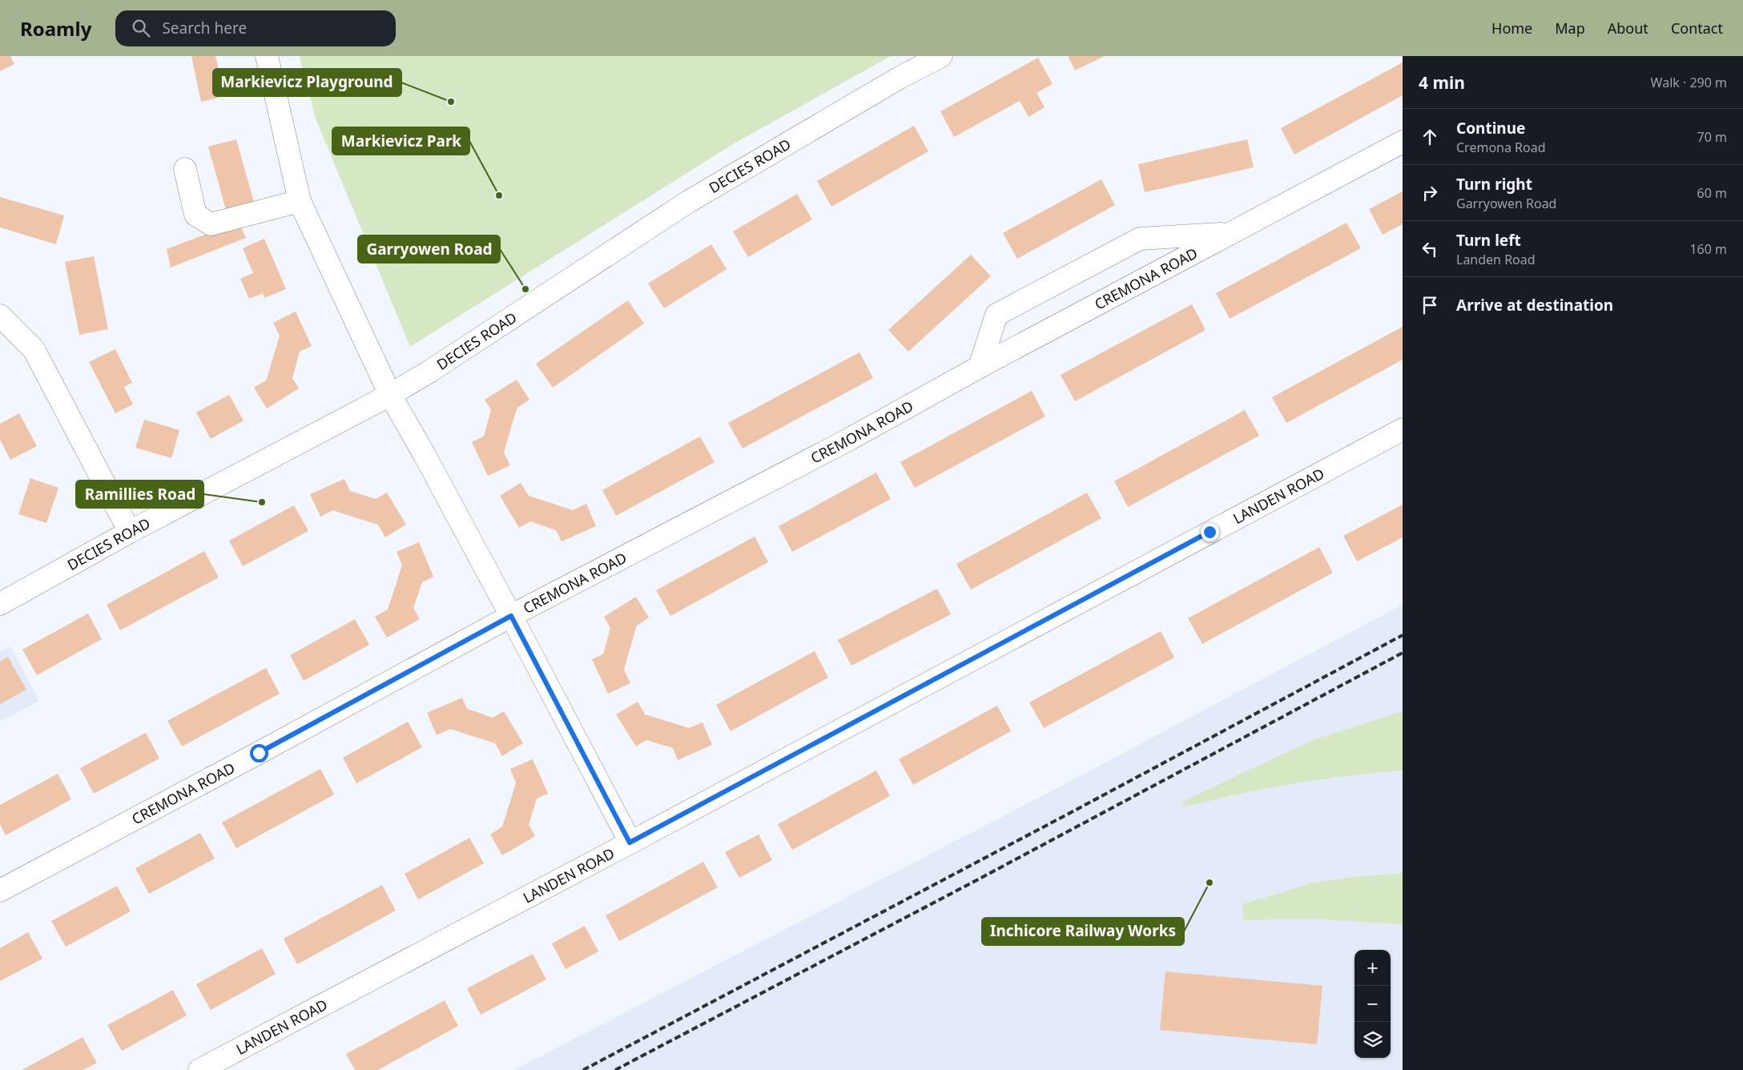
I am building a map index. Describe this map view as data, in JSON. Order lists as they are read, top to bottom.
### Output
{
  "streets": {
    "street": ["DECIES ROAD", "CREMONA ROAD", "LANDEN ROAD"]
  },
  "places": [
    "Markievicz Playground",
    "Markievicz Park",
    "Garryowen Road",
    "Ramillies Road",
    "Inchicore Railway Works"
  ],
  "page": {
    "header": "Roamly",
    "search": "Search here",
    "nav": [
      "Home",
      "Map",
      "About",
      "Contact"
    ],
    "heading": ["4 min", "Walk · 290 m"],
    "list": [
      ["Continue", "Cremona Road", "70 m"],
      ["Turn right", "Garryowen Road", "60 m"],
      ["Turn left", "Landen Road", "160 m"],
      "Arrive at destination"
    ],
    "map_buttons": ["+", "−"]
  }
}
